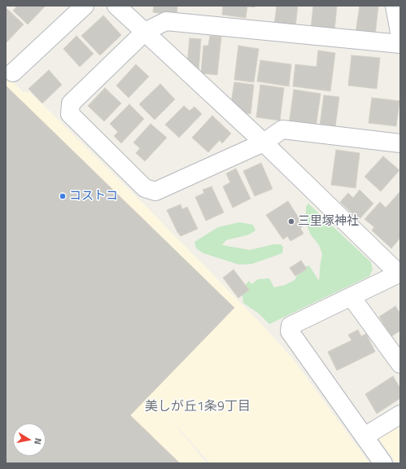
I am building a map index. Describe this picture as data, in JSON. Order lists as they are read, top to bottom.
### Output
{
  "districts": ["美しが丘1条9丁目"],
  "places": ["コストコ", "三里塚神社"],
  "north": "right"
}
